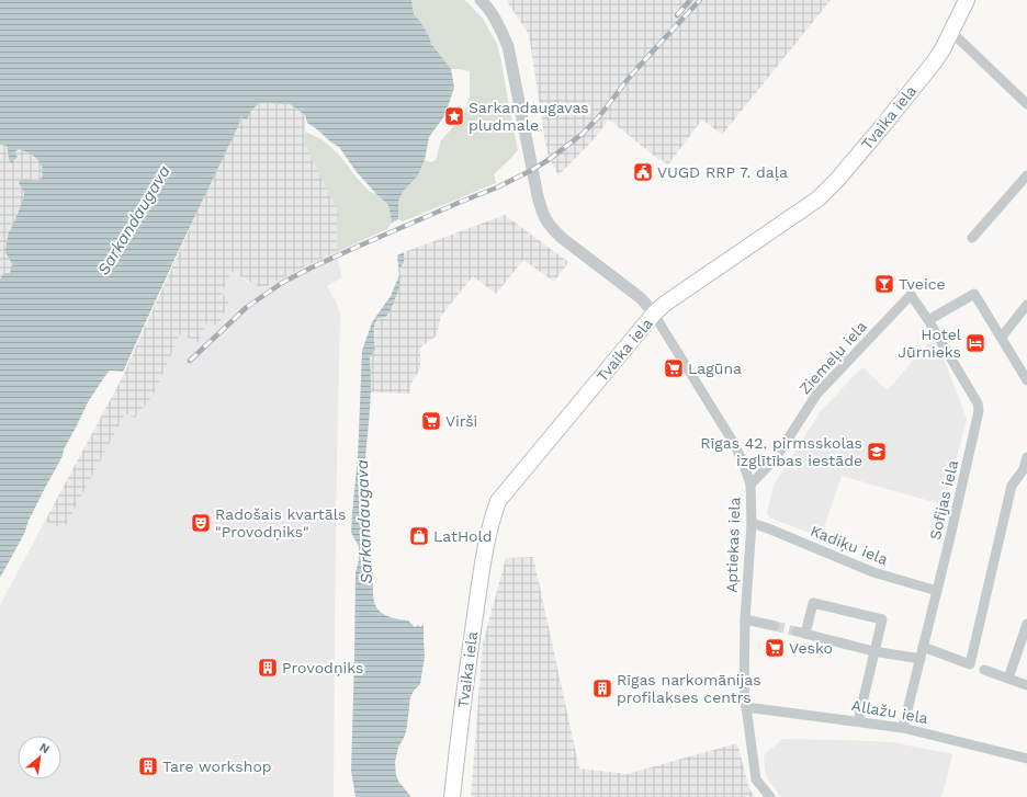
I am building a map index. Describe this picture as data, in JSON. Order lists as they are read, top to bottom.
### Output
{
  "streets": {
    "main road": ["Tvaika iela"],
    "street": [
      "Ziemeļu iela",
      "Sofijas iela",
      "Aptiekas iela",
      "Kadiķu iela",
      "Allažu iela"
    ]
  },
  "crossings": [
    ["Tvaika iela", "Aptiekas iela"],
    ["Ziemeļu iela", "Sofijas iela"],
    ["Ziemeļu iela", "Aptiekas iela"],
    ["Sofijas iela", "Kadiķu iela"],
    ["Sofijas iela", "Allažu iela"],
    ["Aptiekas iela", "Kadiķu iela"],
    ["Aptiekas iela", "Allažu iela"]
  ],
  "water": ["Sarkandaugava"],
  "places": {
    "place": ["Sarkandaugavas pludmale"],
    "public building": ["VUGD RRP 7. daļa"],
    "bar": ["Tveice"],
    "hotel": ["Hotel Jūrnieks"],
    "supermarket": ["Lagūna", "Virši", "Vesko"],
    "school or university": ["Rīgas 42. pirmsskolas izglītības iestāde"],
    "theatre": ["Radošais kvartāls \"Provodņiks\""],
    "shop": ["LatHold"],
    "building": ["Provodņiks", "Rīgas narkomānijas profilakses centrs", "Tare workshop"]
  },
  "north": "top right"
}
